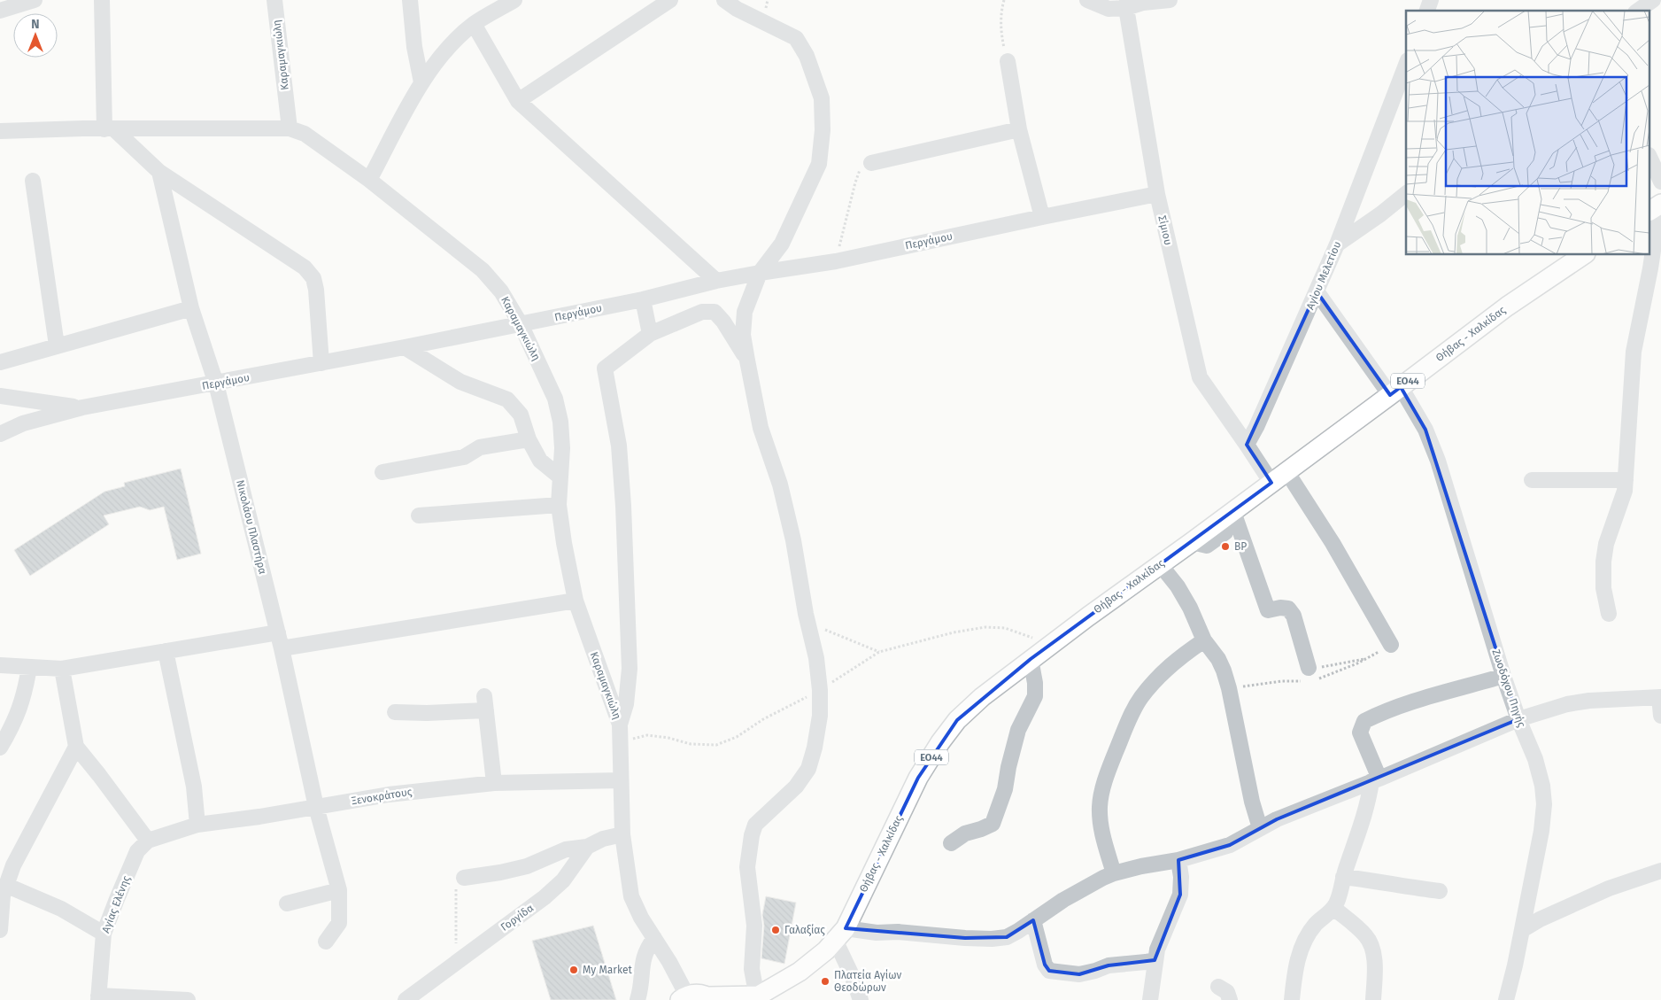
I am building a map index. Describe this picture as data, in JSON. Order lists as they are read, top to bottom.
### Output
{
  "streets": {
    "main road": ["Θήβας - Χαλκίδας", "ΕΟ44"],
    "street": [
      "Καραμαγκιώλη",
      "Σίμιου",
      "Περγάμου",
      "Αγίου Μελετίου",
      "Νικολάου Πλαστήρα",
      "Ζωοδόχου Πηγής",
      "Ξενοκράτους",
      "Αγίας Ελένης",
      "Γοργίδα"
    ]
  },
  "crossings": [
    ["Καραμαγκιώλη", "Περγάμου"],
    ["Σίμιου", "Περγάμου"],
    ["Σίμιου", "Αγίου Μελετίου"],
    ["Περγάμου", "Νικολάου Πλαστήρα"],
    ["Αγίου Μελετίου", "Ζωοδόχου Πηγής"],
    ["Θήβας - Χαλκίδας", "ΕΟ44"],
    ["Θήβας - Χαλκίδας", "Ζωοδόχου Πηγής"],
    ["Νικολάου Πλαστήρα", "Ξενοκράτους"],
    ["Ξενοκράτους", "Αγίας Ελένης"]
  ],
  "places": [
    "BP",
    "Γαλαξίας",
    "My Market",
    "Πλατεία Αγίων Θεοδώρων"
  ],
  "north": "top"
}
